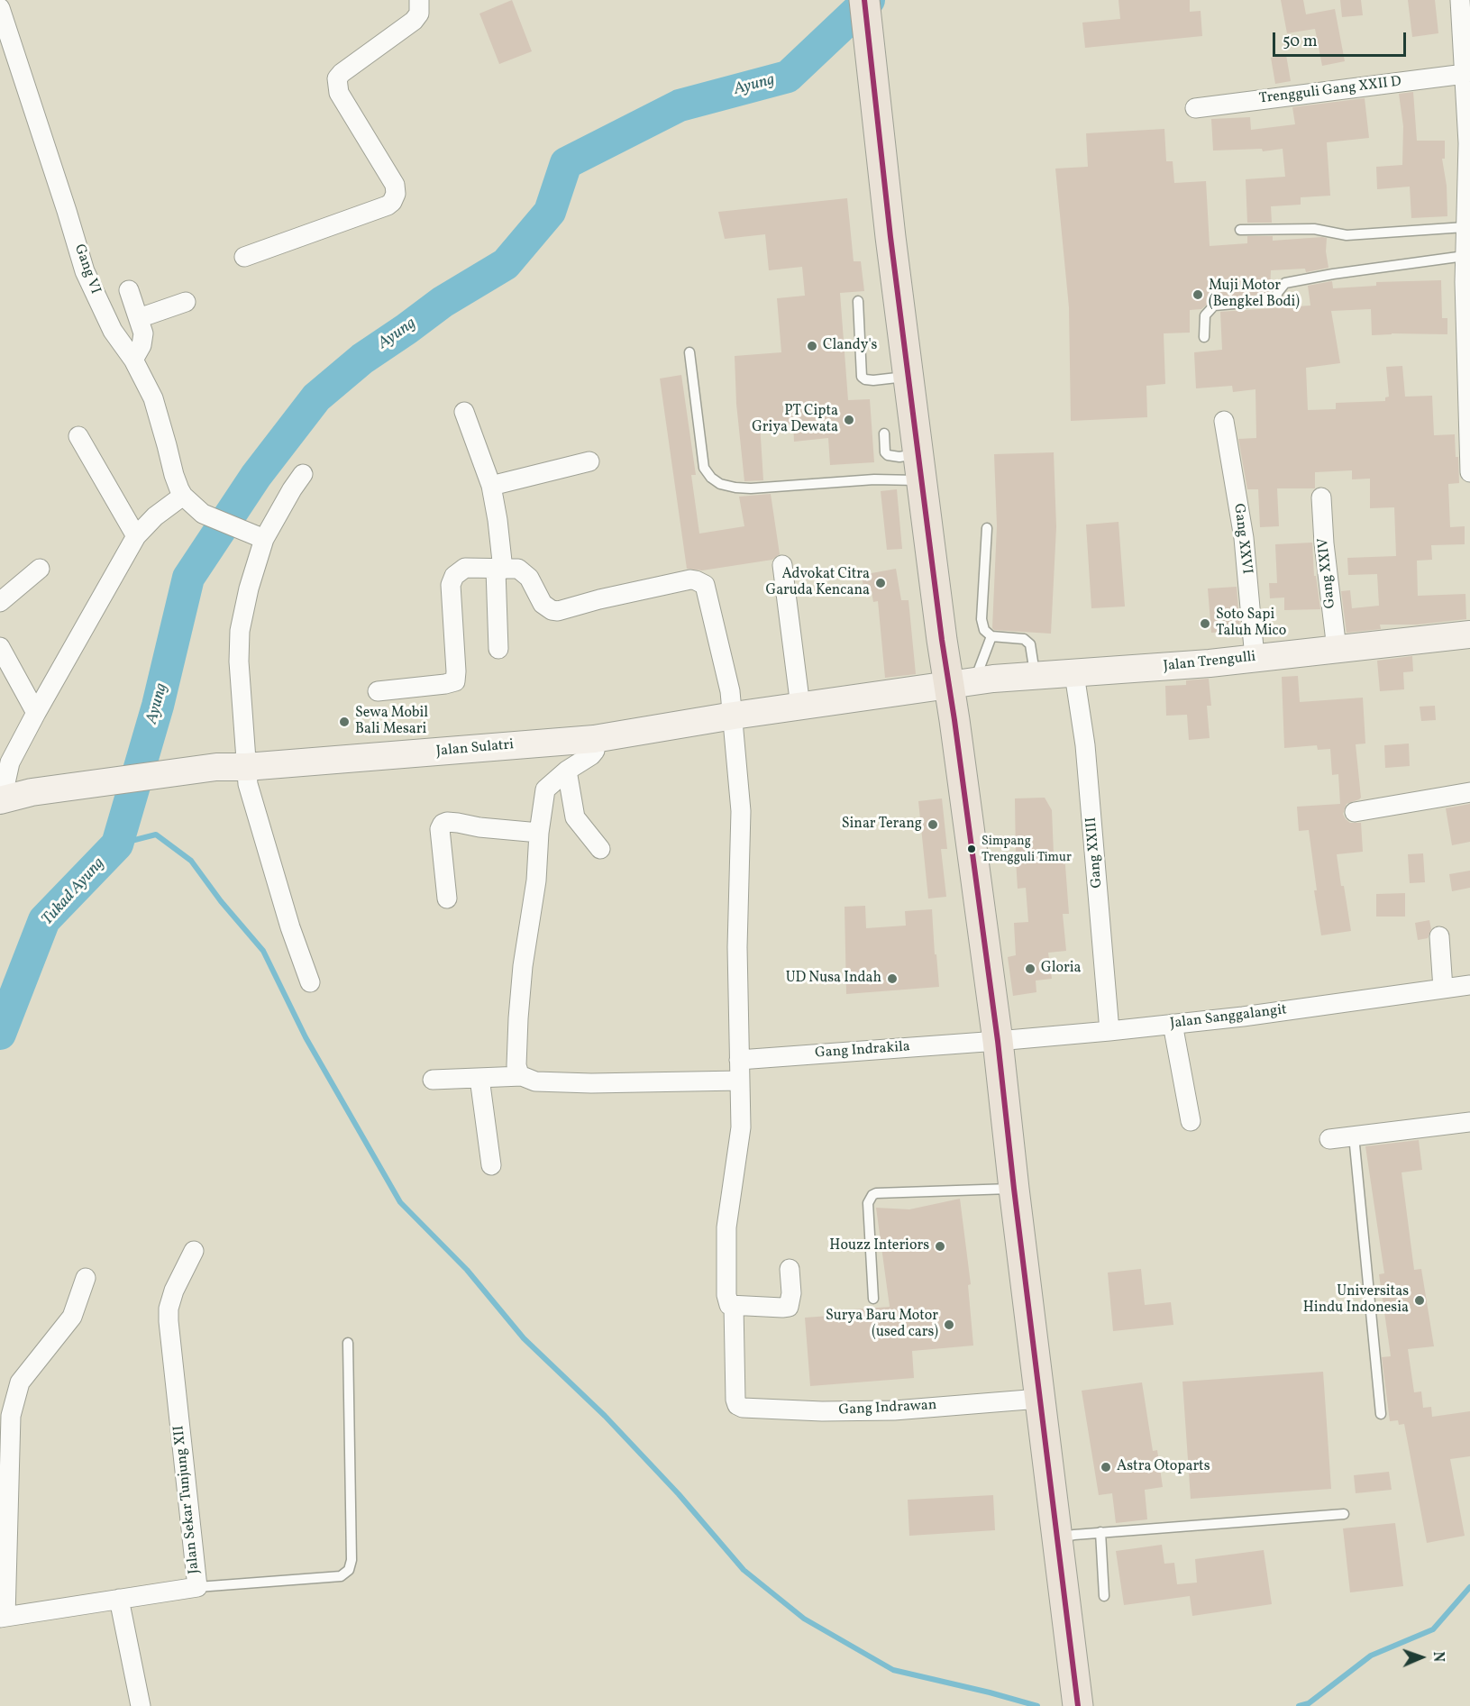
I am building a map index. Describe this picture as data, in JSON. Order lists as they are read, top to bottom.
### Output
{
  "streets": {
    "main road": ["Jalan Trengulli", "Jalan Sulatri"],
    "street": [
      "Trengguli Gang XXII D",
      "Gang VI",
      "Gang XXVI",
      "Gang XXIV",
      "Gang XXIII",
      "Jalan Sanggalangit",
      "Gang Indrakila",
      "Gang Indrawan",
      "Jalan Sekar Tunjung XII"
    ]
  },
  "crossings": [
    ["Gang XXVI", "Jalan Trengulli"],
    ["Gang XXIV", "Jalan Trengulli"],
    ["Jalan Trengulli", "Jalan Sulatri"],
    ["Jalan Trengulli", "Gang XXIII"],
    ["Gang XXIII", "Jalan Sanggalangit"],
    ["Jalan Sanggalangit", "Gang Indrakila"]
  ],
  "water": ["Ayung", "Tukad Ayung"],
  "places": [
    "Muji Motor (Bengkel Bodi)",
    "Clandy's",
    "PT Cipta Griya Dewata",
    "Advokat Citra Garuda Kencana",
    "Soto Sapi Taluh Mico",
    "Sewa Mobil Bali Mesari",
    "Sinar Terang",
    "Simpang Trengguli Timur",
    "Gloria",
    "UD Nusa Indah",
    "Houzz Interiors",
    "Universitas Hindu Indonesia",
    "Surya Baru Motor (used cars)",
    "Astra Otoparts"
  ],
  "scale_bar": "50 m",
  "north": "right"
}
